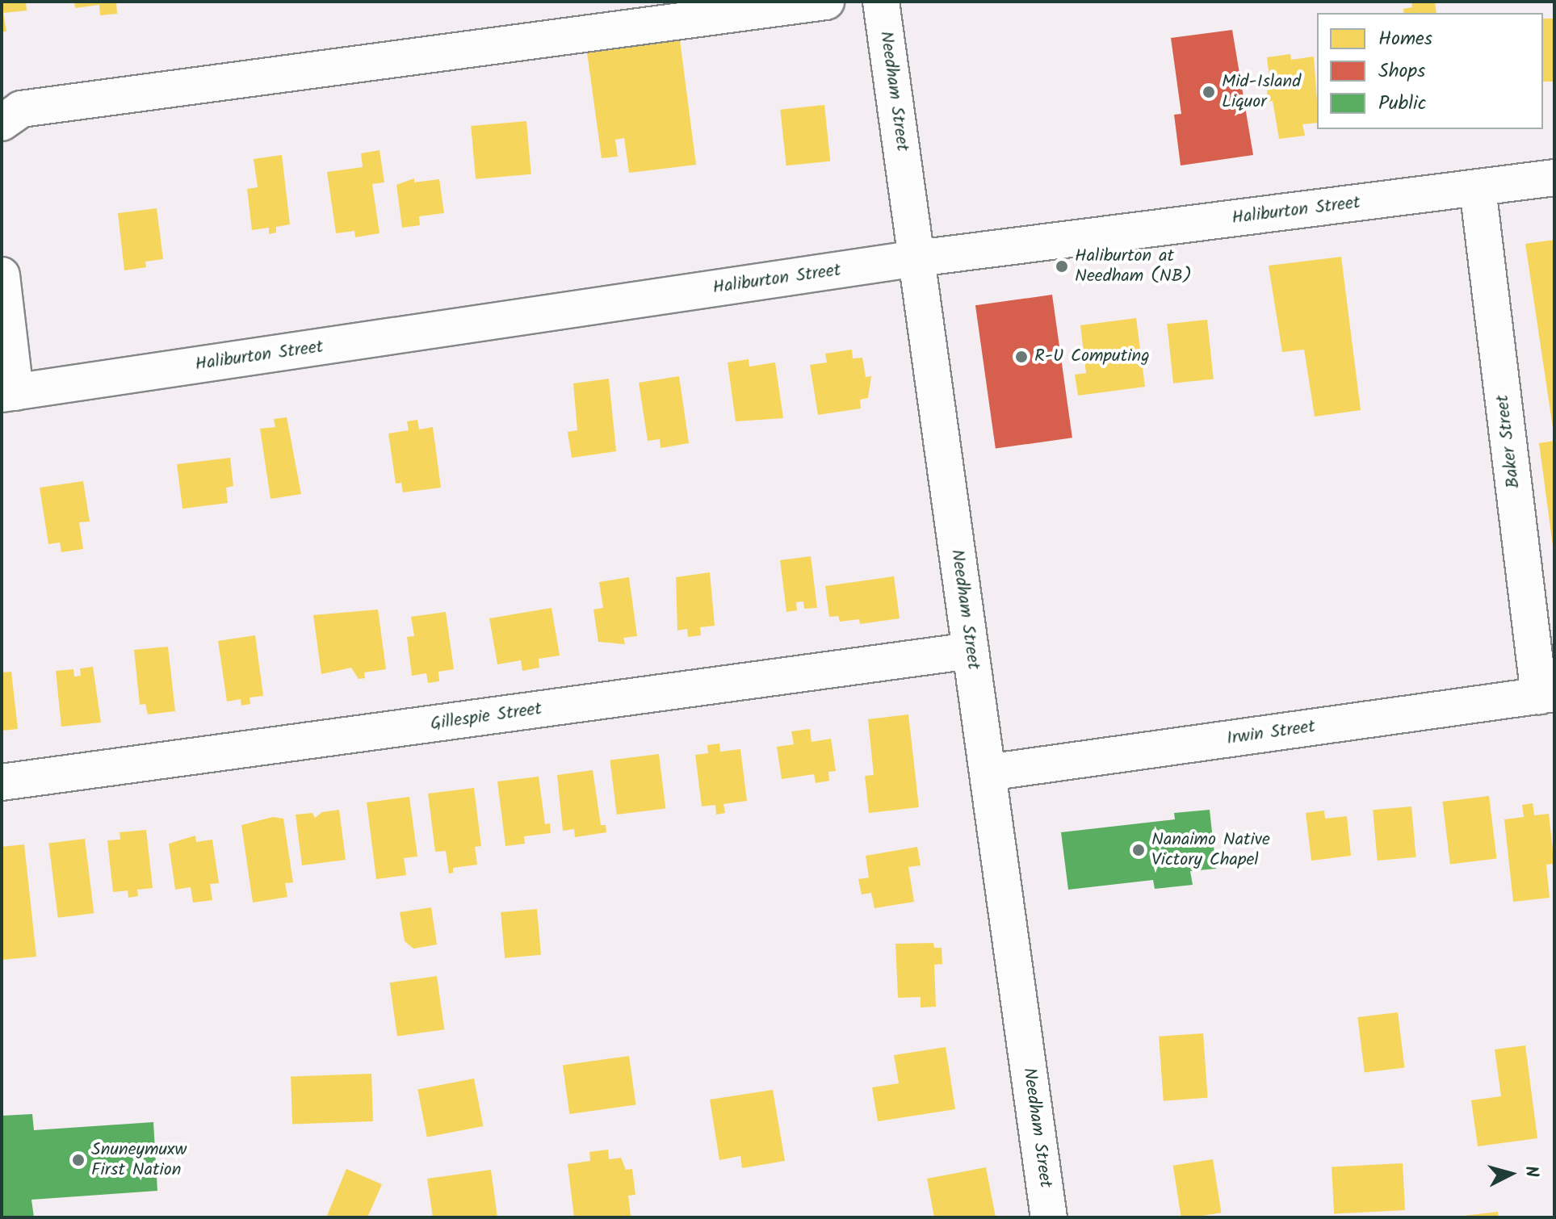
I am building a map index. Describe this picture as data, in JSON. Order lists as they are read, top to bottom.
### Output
{
  "streets": {
    "street": [
      "Needham Street",
      "Haliburton Street",
      "Baker Street",
      "Gillespie Street",
      "Irwin Street"
    ]
  },
  "crossings": [
    ["Needham Street", "Haliburton Street"],
    ["Needham Street", "Gillespie Street"],
    ["Needham Street", "Irwin Street"],
    ["Haliburton Street", "Baker Street"],
    ["Baker Street", "Irwin Street"]
  ],
  "places": [
    "Mid-Island Liquor",
    "Haliburton at Needham (NB)",
    "R-U Computing",
    "Nanaimo Native Victory Chapel",
    "Snuneymuxw First Nation"
  ],
  "legend": ["Homes", "Shops", "Public"],
  "north": "right"
}
